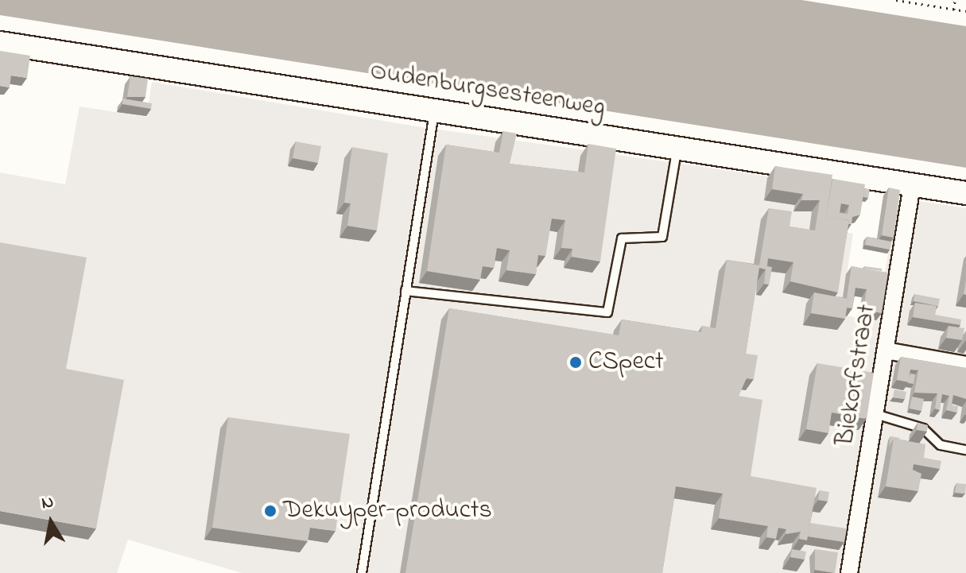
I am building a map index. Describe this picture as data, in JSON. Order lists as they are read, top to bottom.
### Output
{
  "streets": {
    "street": ["Oudenburgsesteenweg", "Biekorfstraat"]
  },
  "crossings": [
    ["Oudenburgsesteenweg", "Biekorfstraat"]
  ],
  "places": ["CSpect", "Dekuyper-products"],
  "north": "top"
}
